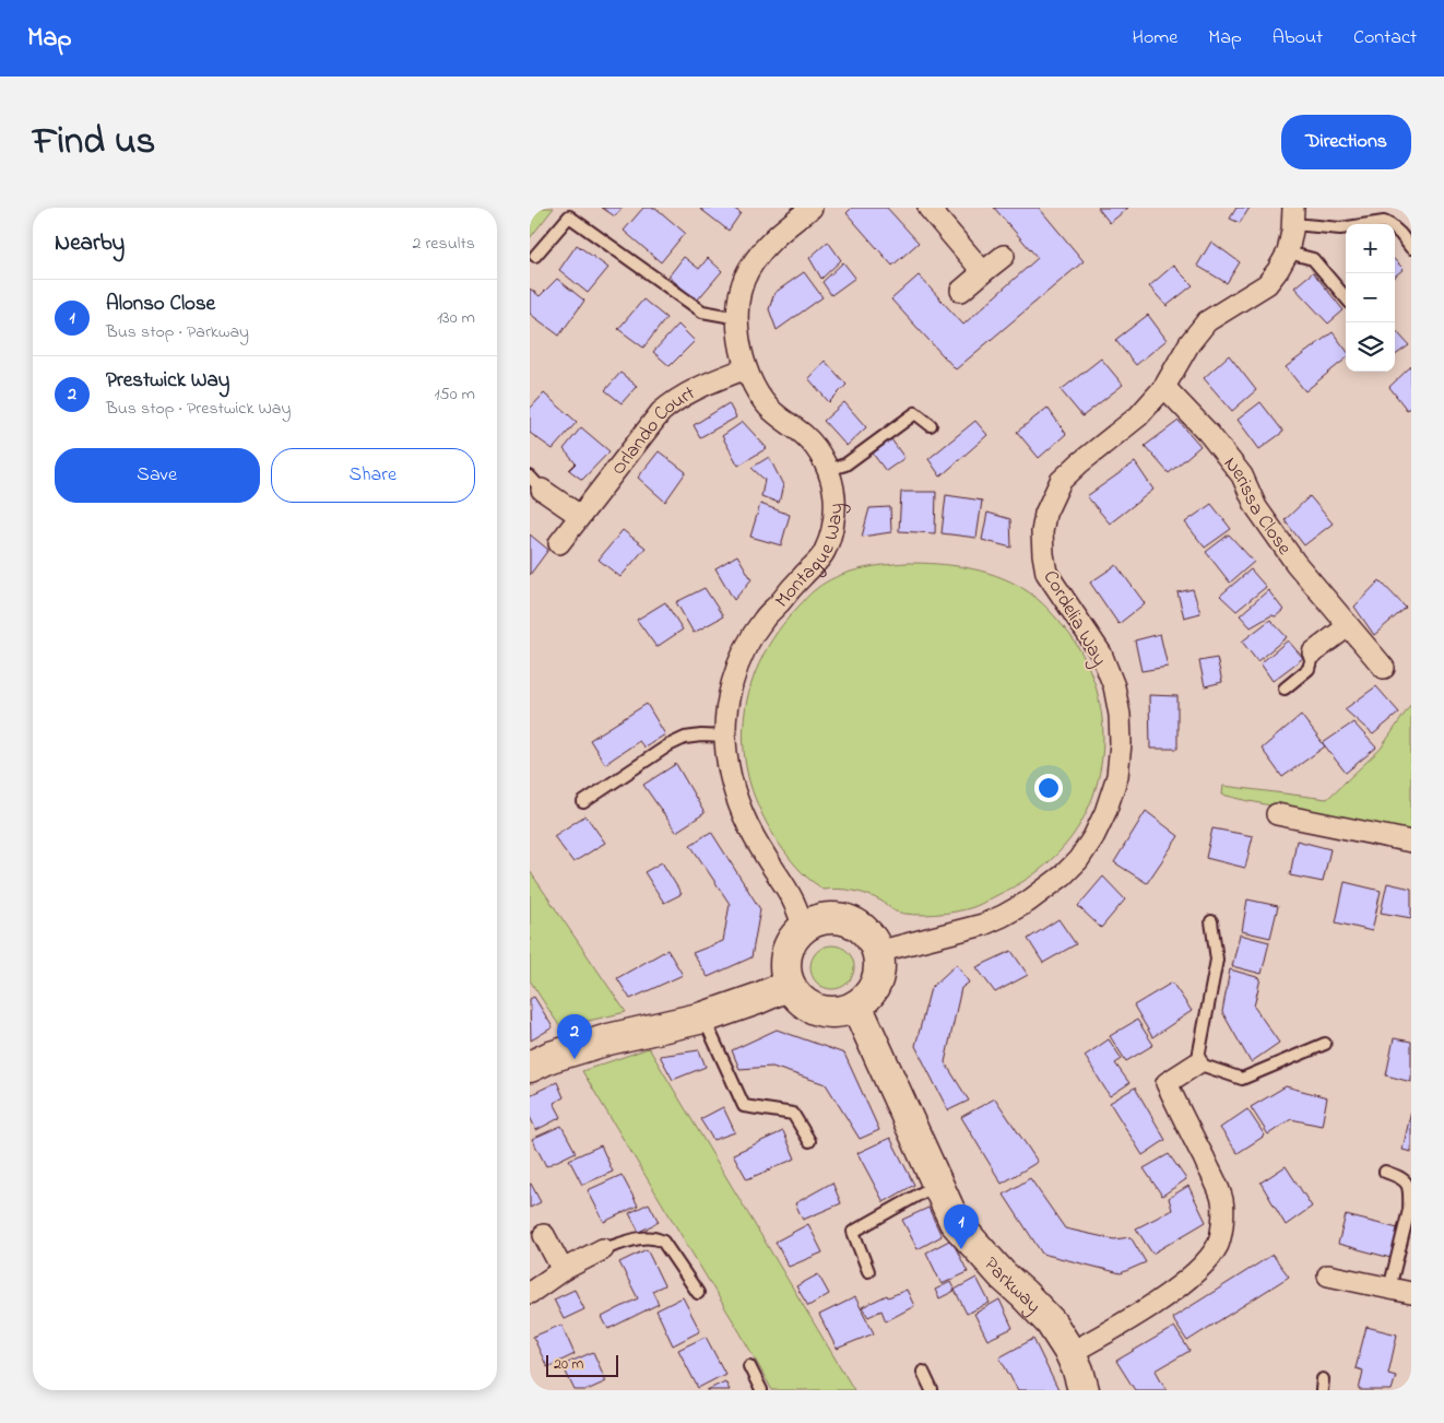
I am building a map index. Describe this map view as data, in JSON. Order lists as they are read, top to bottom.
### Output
{
  "streets": {
    "street": [
      "Orlando Court",
      "Nerissa Close",
      "Montague Way",
      "Cordelia Way",
      "Parkway"
    ]
  },
  "crossings": [
    ["Orlando Court", "Montague Way"],
    ["Nerissa Close", "Cordelia Way"],
    ["Montague Way", "Cordelia Way"],
    ["Montague Way", "Parkway"],
    ["Cordelia Way", "Parkway"]
  ],
  "scale_bar": "20 m",
  "page": {
    "header": "Map",
    "nav": [
      "Home",
      "Map",
      "About",
      "Contact"
    ],
    "title": "Find us",
    "buttons": [
      "Directions",
      ["Save", "Share"]
    ],
    "heading": ["Nearby", "2 results"],
    "map_buttons": ["+", "−"],
    "list": [
      {
        "mark": "1",
        "name": "Alonso Close",
        "note": "Bus stop · Parkway",
        "value": "130 m"
      },
      {
        "mark": "2",
        "name": "Prestwick Way",
        "note": "Bus stop · Prestwick Way",
        "value": "150 m"
      }
    ],
    "pins": ["2", "1"],
    "scale": "20 m"
  }
}
